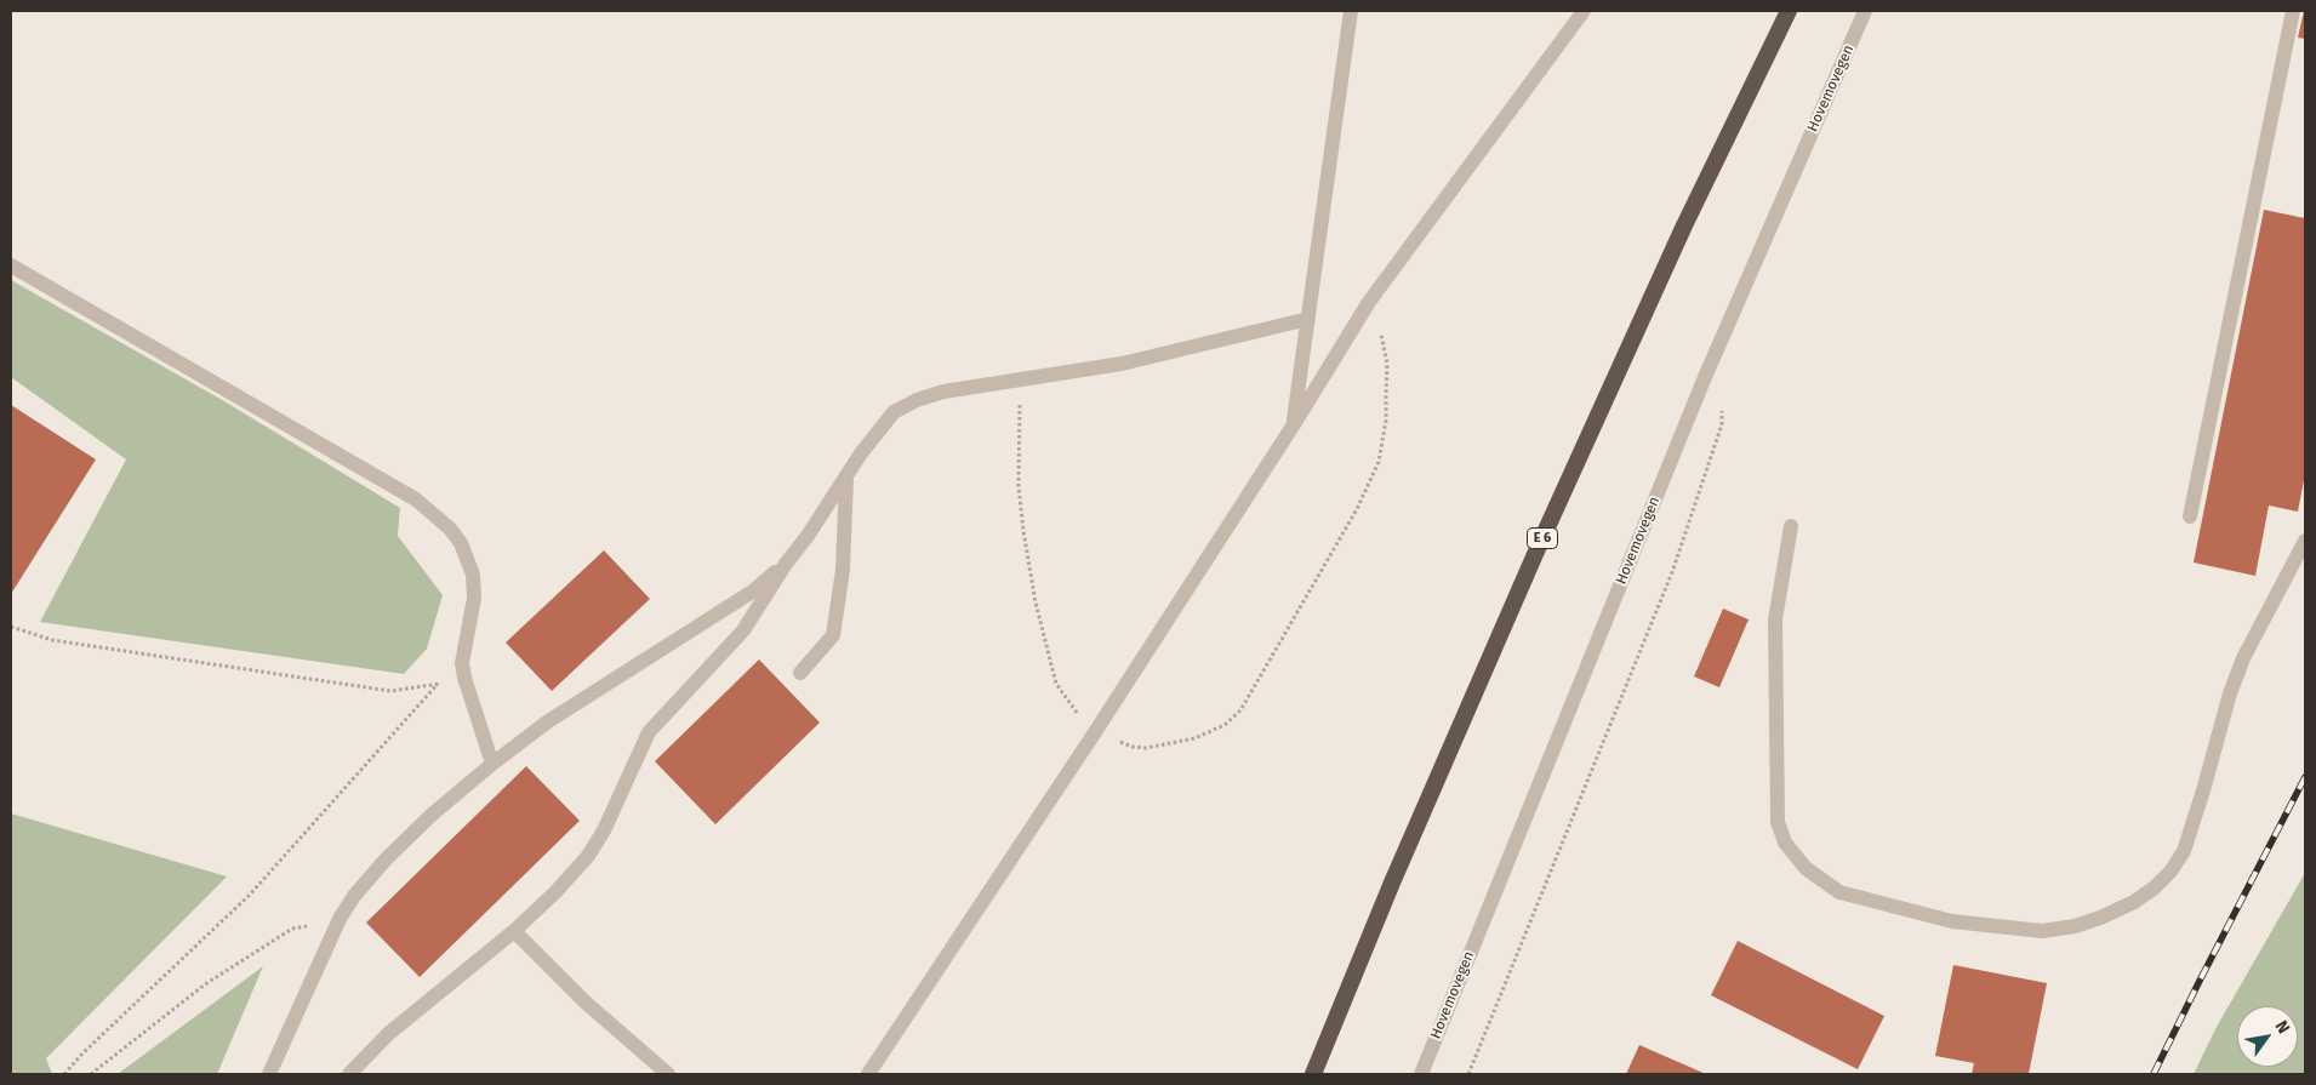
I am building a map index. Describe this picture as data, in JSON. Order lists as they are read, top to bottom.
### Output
{
  "streets": {
    "highway": ["E 6"],
    "street": ["Hovemovegen"]
  },
  "north": "top right"
}
